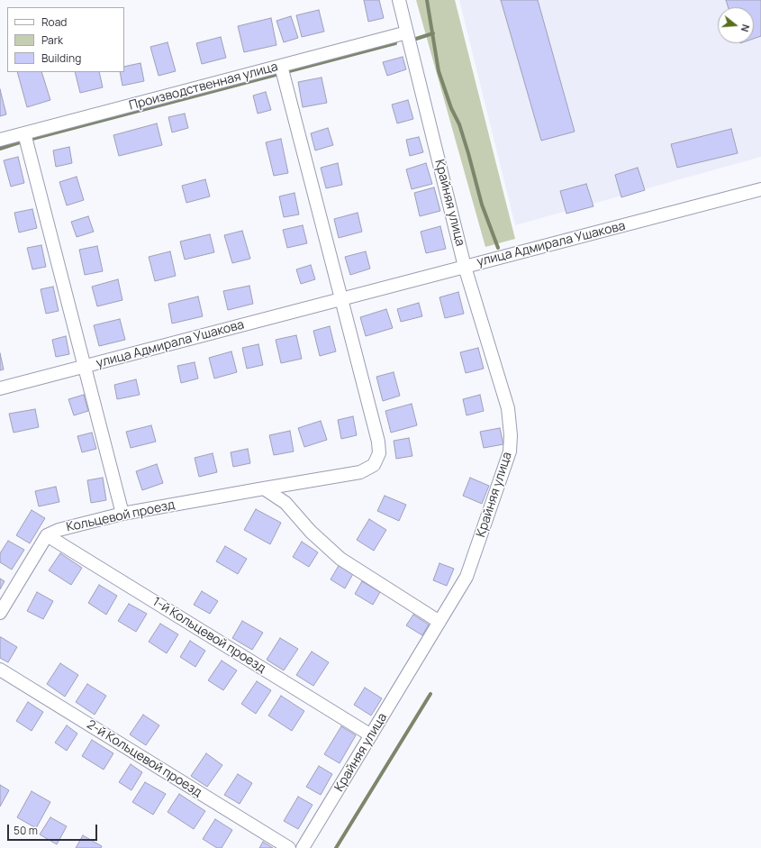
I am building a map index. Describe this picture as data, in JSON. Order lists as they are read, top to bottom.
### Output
{
  "streets": {
    "street": [
      "Производственная улица",
      "Крайняя улица",
      "улица Адмирала Ушакова",
      "Кольцевой проезд",
      "1-й Кольцевой проезд",
      "2-й Кольцевой проезд"
    ]
  },
  "crossings": [
    ["Производственная улица", "Крайняя улица"],
    ["Крайняя улица", "улица Адмирала Ушакова"],
    ["Крайняя улица", "1-й Кольцевой проезд"],
    ["улица Адмирала Ушакова", "Кольцевой проезд"],
    ["Кольцевой проезд", "1-й Кольцевой проезд"]
  ],
  "legend": ["Road", "Park", "Building"],
  "scale_bar": "50 m",
  "north": "right"
}
